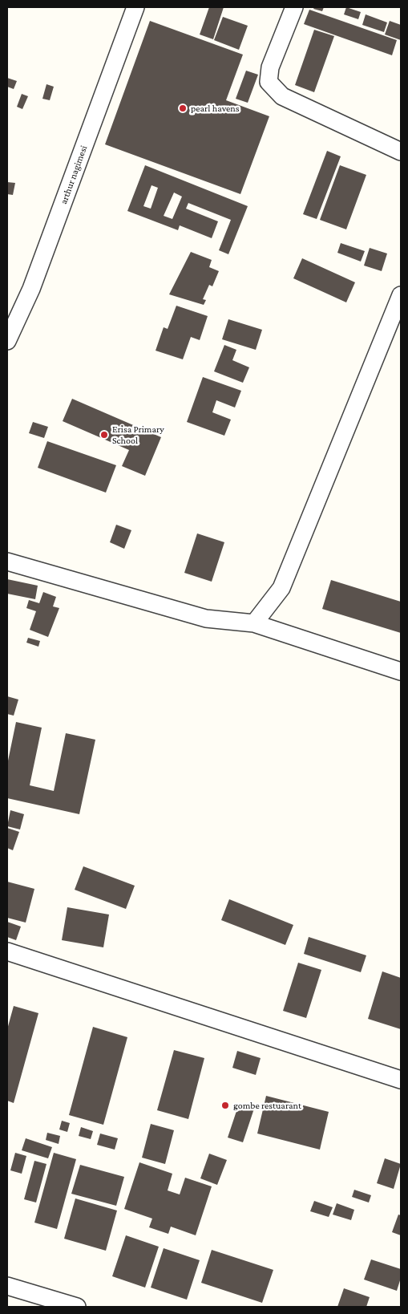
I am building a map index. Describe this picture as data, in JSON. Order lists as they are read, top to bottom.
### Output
{
  "streets": {
    "street": ["arthur nagimesi"]
  },
  "places": ["pearl havens", "Erisa Primary School", "gombe restuarant"]
}
